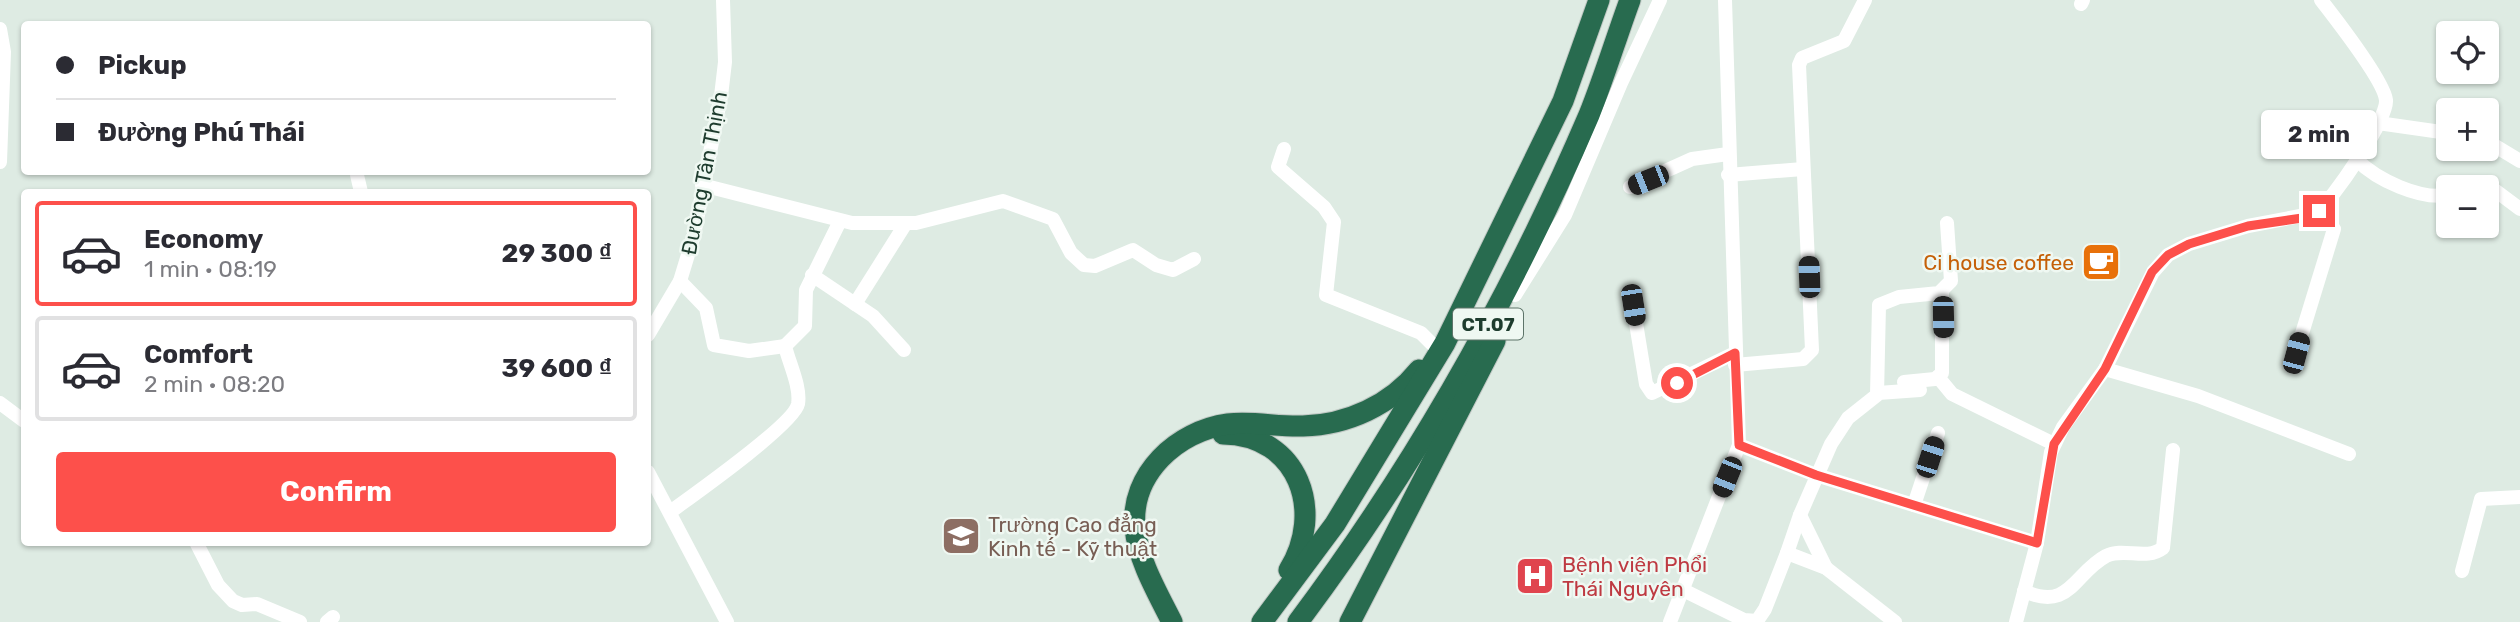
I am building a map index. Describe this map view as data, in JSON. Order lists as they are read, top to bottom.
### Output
{
  "streets": {
    "highway": ["CT.07"],
    "street": ["Đường Tân Thịnh"]
  },
  "places": {
    "cafe": ["Ci house coffee"],
    "school or university": ["Trường Cao đẳng Kinh tế - Kỹ thuật"],
    "hospital": ["Bệnh viện Phổi Thái Nguyên"]
  },
  "page": {
    "map_buttons": ["+", "−"],
    "banner": ["Pickup", "Đường Phú Thái"],
    "bubble": "2 min",
    "list": [
      {
        "name": "Economy",
        "note": "1 min · 08:19",
        "value": "29 300 ₫"
      },
      {
        "name": "Comfort",
        "note": "2 min · 08:20",
        "value": "39 600 ₫"
      }
    ],
    "buttons": "Confirm"
  }
}
